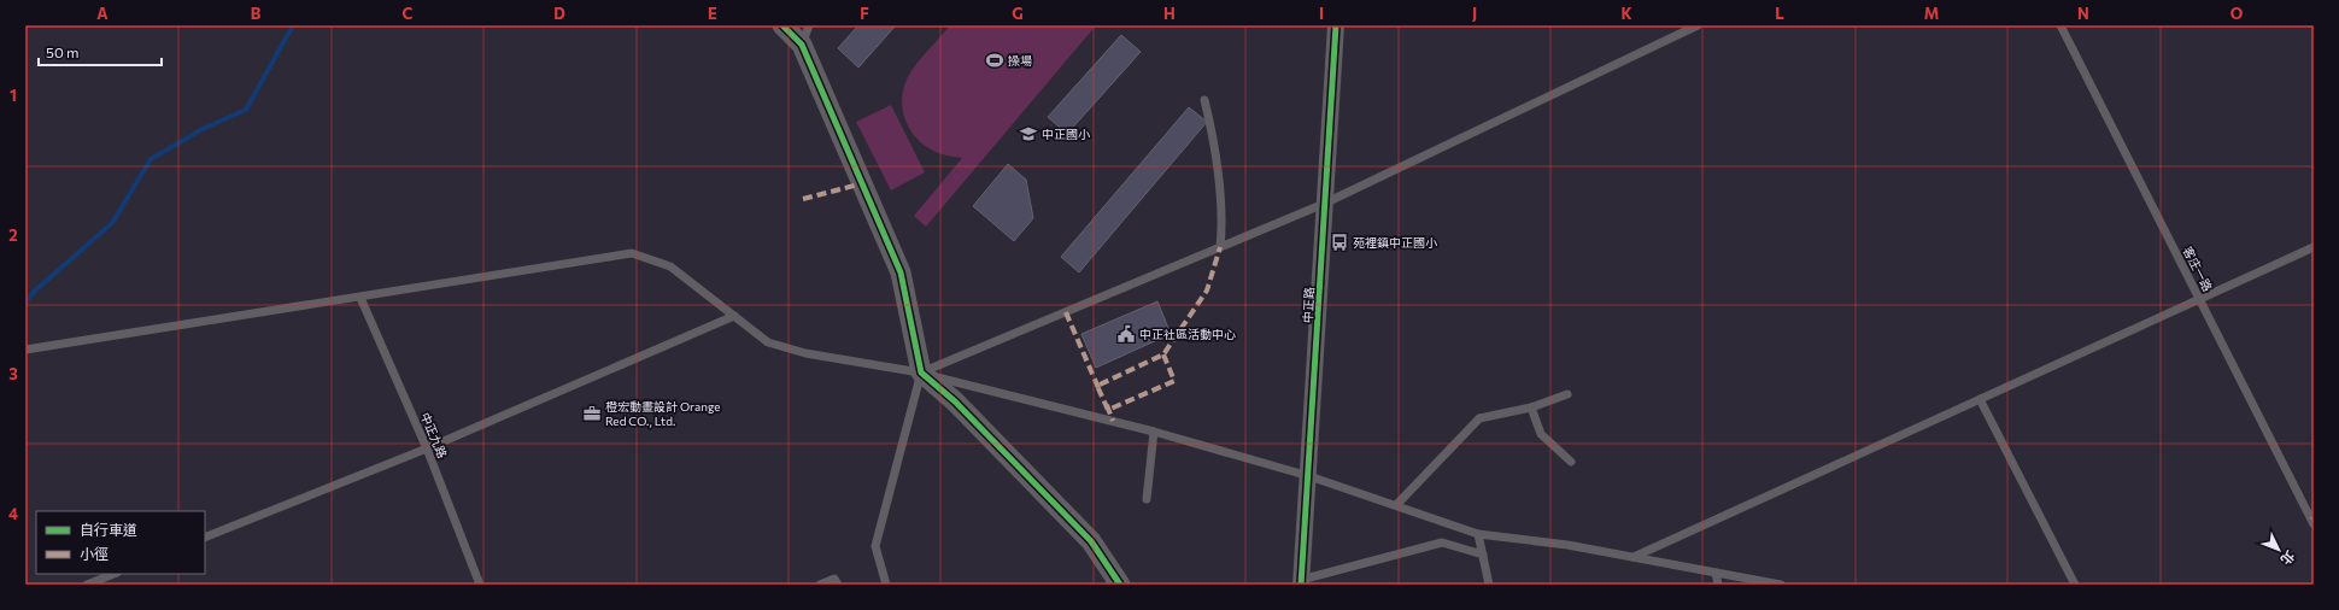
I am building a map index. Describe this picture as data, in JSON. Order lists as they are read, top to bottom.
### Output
{
  "streets": {
    "street": ["中正路"],
    "lane": ["客庄一路", "中正九路"]
  },
  "places": {
    "sports": ["操場"],
    "school or university": ["中正國小"],
    "bus stop": ["苑裡鎮中正國小"],
    "public building": ["中正社區活動中心"],
    "office": ["橙宏動畫設計 Orange Red CO., Ltd."]
  },
  "legend": ["自行車道", "小徑"],
  "scale_bar": "50 m",
  "north": "bottom right",
  "grid": {
    "columns": [
      "A",
      "B",
      "C",
      "D",
      "E",
      "F",
      "G",
      "H",
      "I",
      "J",
      "K",
      "L",
      "M",
      "N",
      "O"
    ],
    "rows": [
      "1",
      "2",
      "3",
      "4"
    ]
  }
}
